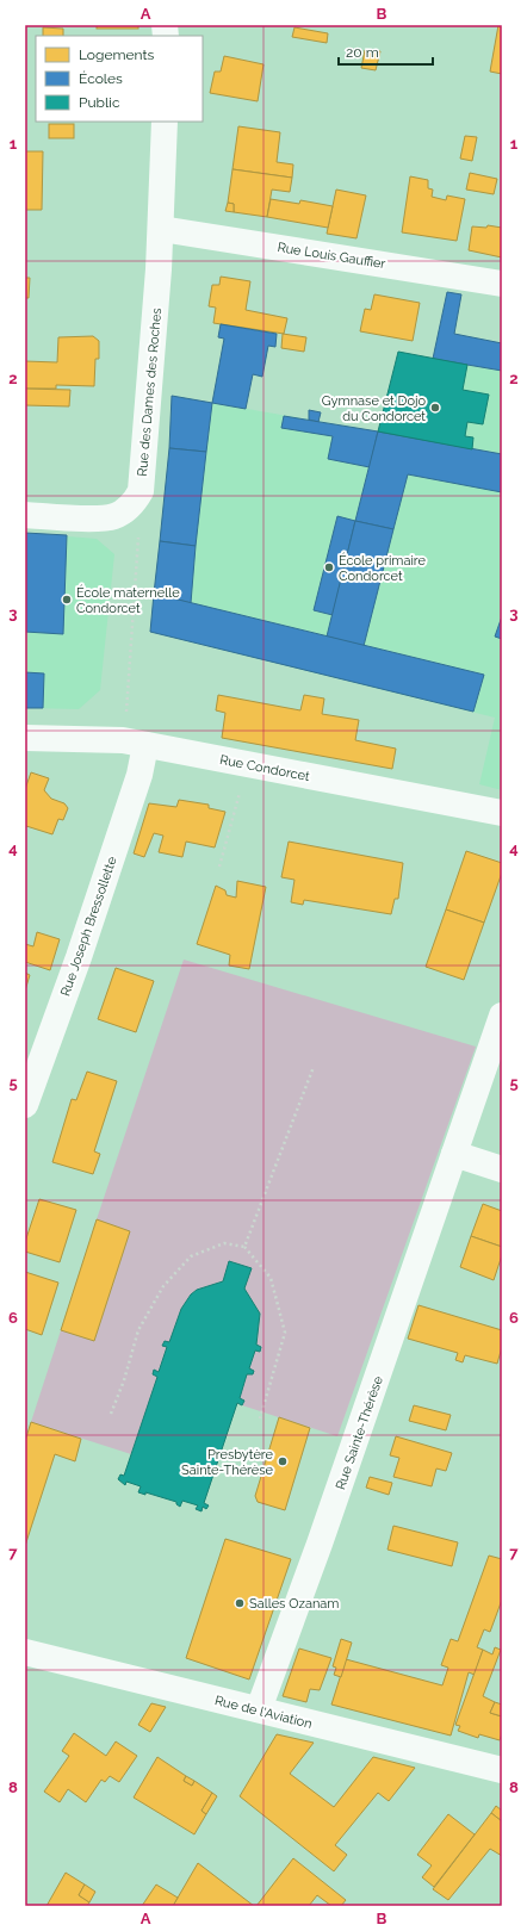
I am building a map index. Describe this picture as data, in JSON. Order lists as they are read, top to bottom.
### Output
{
  "streets": {
    "street": [
      "Rue Louis Gauffier",
      "Rue des Dames des Roches",
      "Rue Condorcet",
      "Rue Joseph Bressollette",
      "Rue Sainte-Thérèse",
      "Rue de l'Aviation"
    ]
  },
  "crossings": [
    ["Rue Louis Gauffier", "Rue des Dames des Roches"],
    ["Rue Condorcet", "Rue Joseph Bressollette"],
    ["Rue Sainte-Thérèse", "Rue de l'Aviation"]
  ],
  "places": [
    "Gymnase et Dojo du Condorcet",
    "École primaire Condorcet",
    "École maternelle Condorcet",
    "Presbytère Sainte-Thérèse",
    "Salles Ozanam"
  ],
  "legend": ["Logements", "Écoles", "Public"],
  "scale_bar": "20 m",
  "grid": {
    "columns": ["A", "B"],
    "rows": [
      "1",
      "2",
      "3",
      "4",
      "5",
      "6",
      "7",
      "8"
    ]
  }
}
